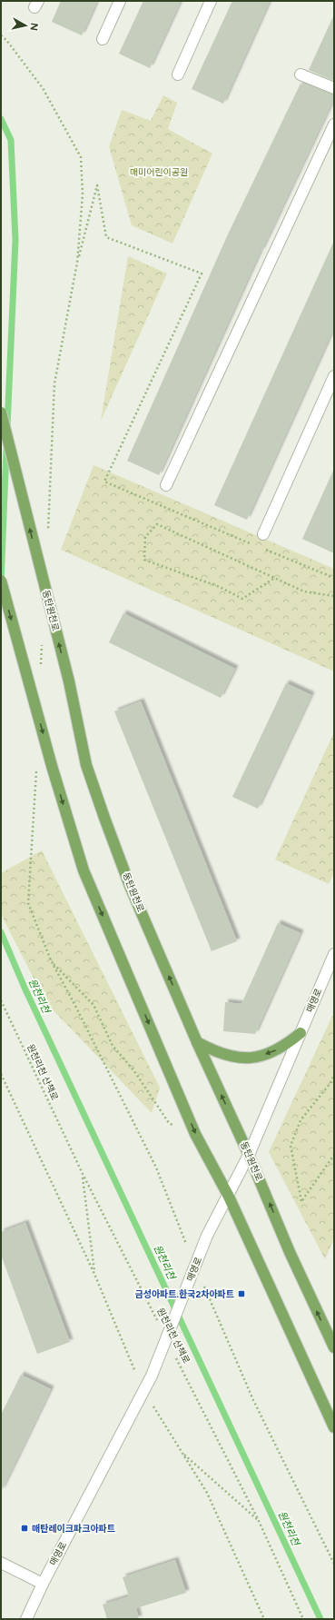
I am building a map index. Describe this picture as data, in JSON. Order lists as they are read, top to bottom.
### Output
{
  "streets": {
    "main road": ["동탄원천로"],
    "street": ["매영로"],
    "path": ["원천리천 산책로"]
  },
  "crossings": [
    ["동탄원천로", "매영로"]
  ],
  "water": ["원천리천"],
  "parks": ["매미어린이공원"],
  "places": {
    "transit": ["금성아파트.한국2차아파트", "매탄레이크파크아파트"]
  },
  "north": "right"
}
